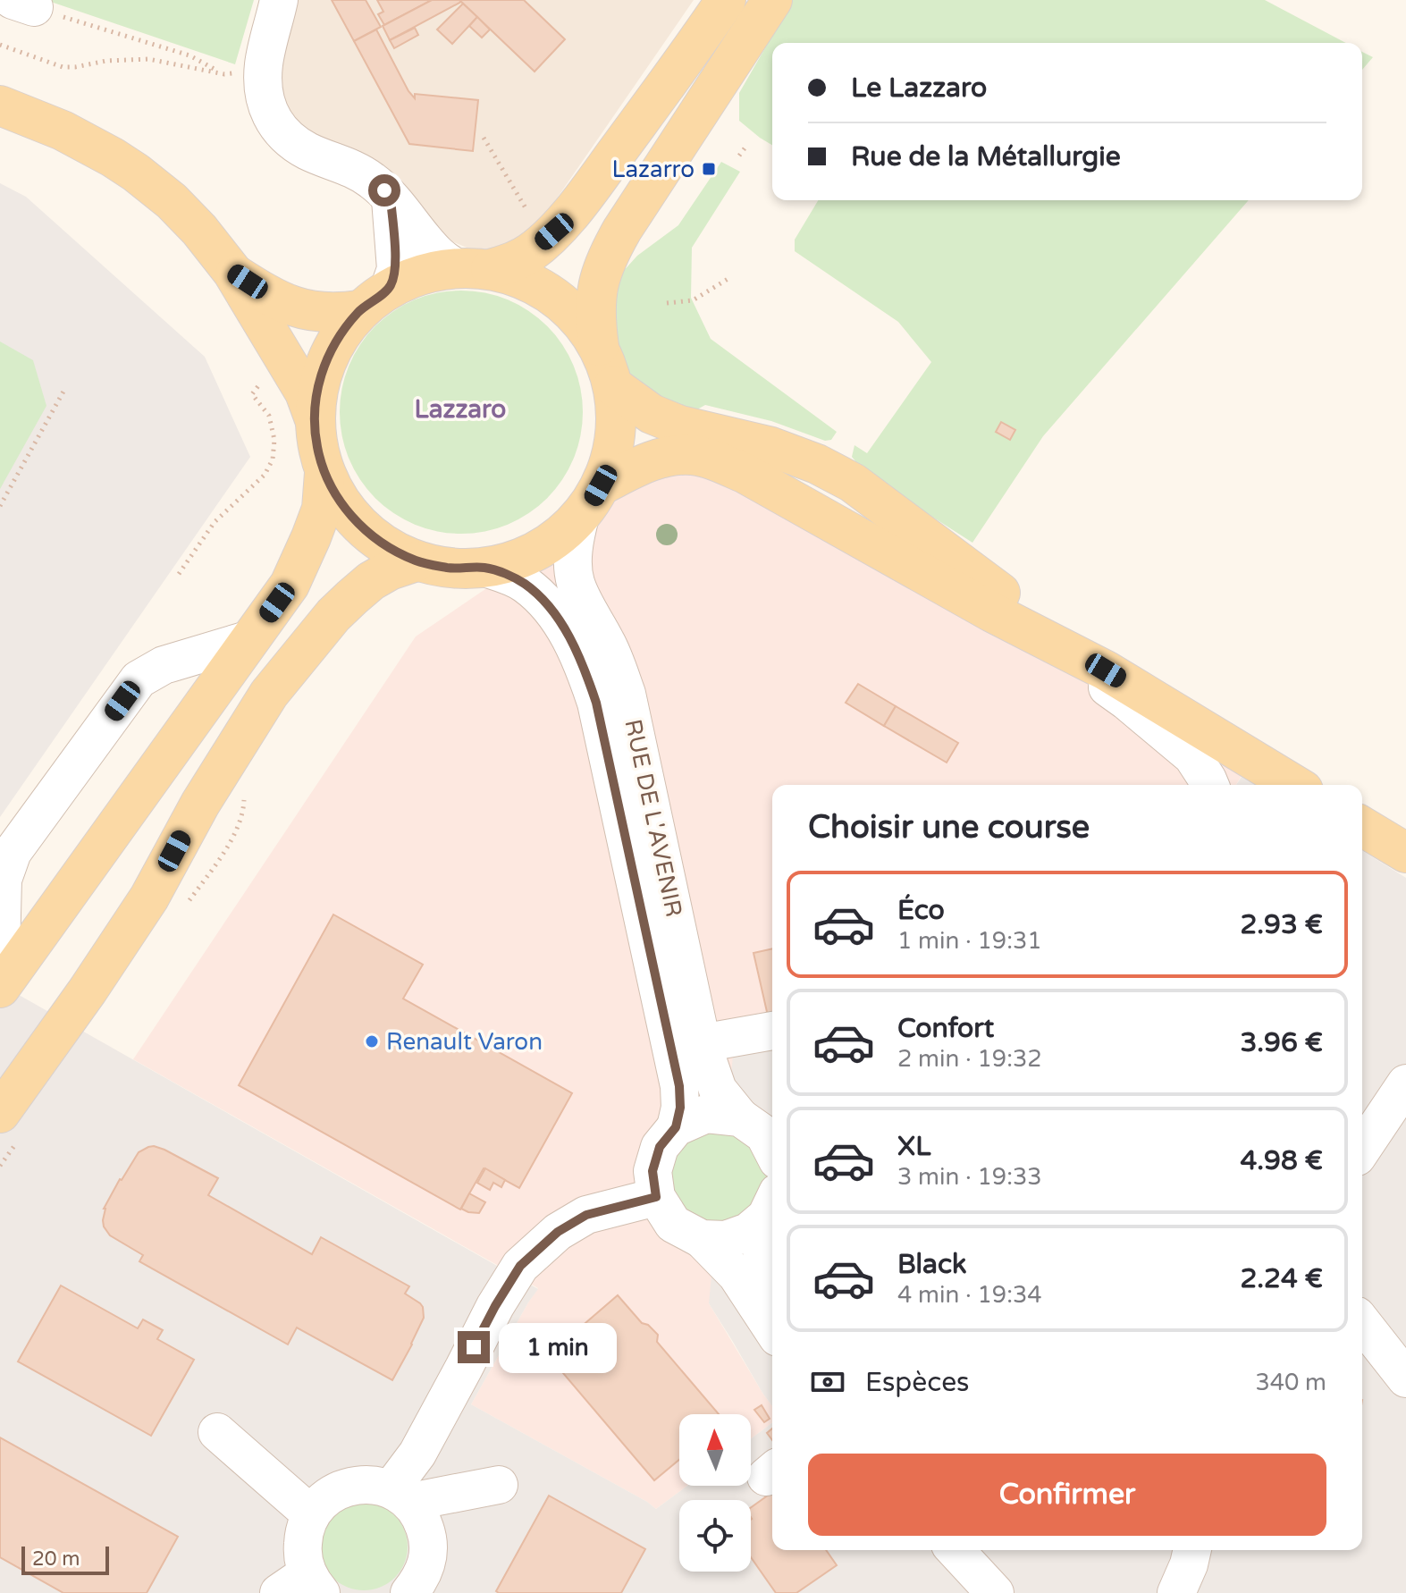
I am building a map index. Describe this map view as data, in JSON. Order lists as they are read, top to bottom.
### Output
{
  "streets": {
    "street": ["RUE DE L'AVENIR"]
  },
  "districts": ["Lazzaro"],
  "places": {
    "transit": ["Lazarro"],
    "other": ["Renault Varon"]
  },
  "scale_bar": "20 m",
  "north": "top",
  "page": {
    "banner": ["Le Lazzaro", "Rue de la Métallurgie"],
    "heading": "Choisir une course",
    "list": [
      {
        "name": "Éco",
        "note": "1 min · 19:31",
        "value": "2.93 €"
      },
      {
        "name": "Confort",
        "note": "2 min · 19:32",
        "value": "3.96 €"
      },
      {
        "name": "XL",
        "note": "3 min · 19:33",
        "value": "4.98 €"
      },
      {
        "name": "Black",
        "note": "4 min · 19:34",
        "value": "2.24 €"
      }
    ],
    "bubble": "1 min",
    "pay": ["Espèces", "340 m"],
    "buttons": "Confirmer",
    "scale": "20 m"
  }
}
